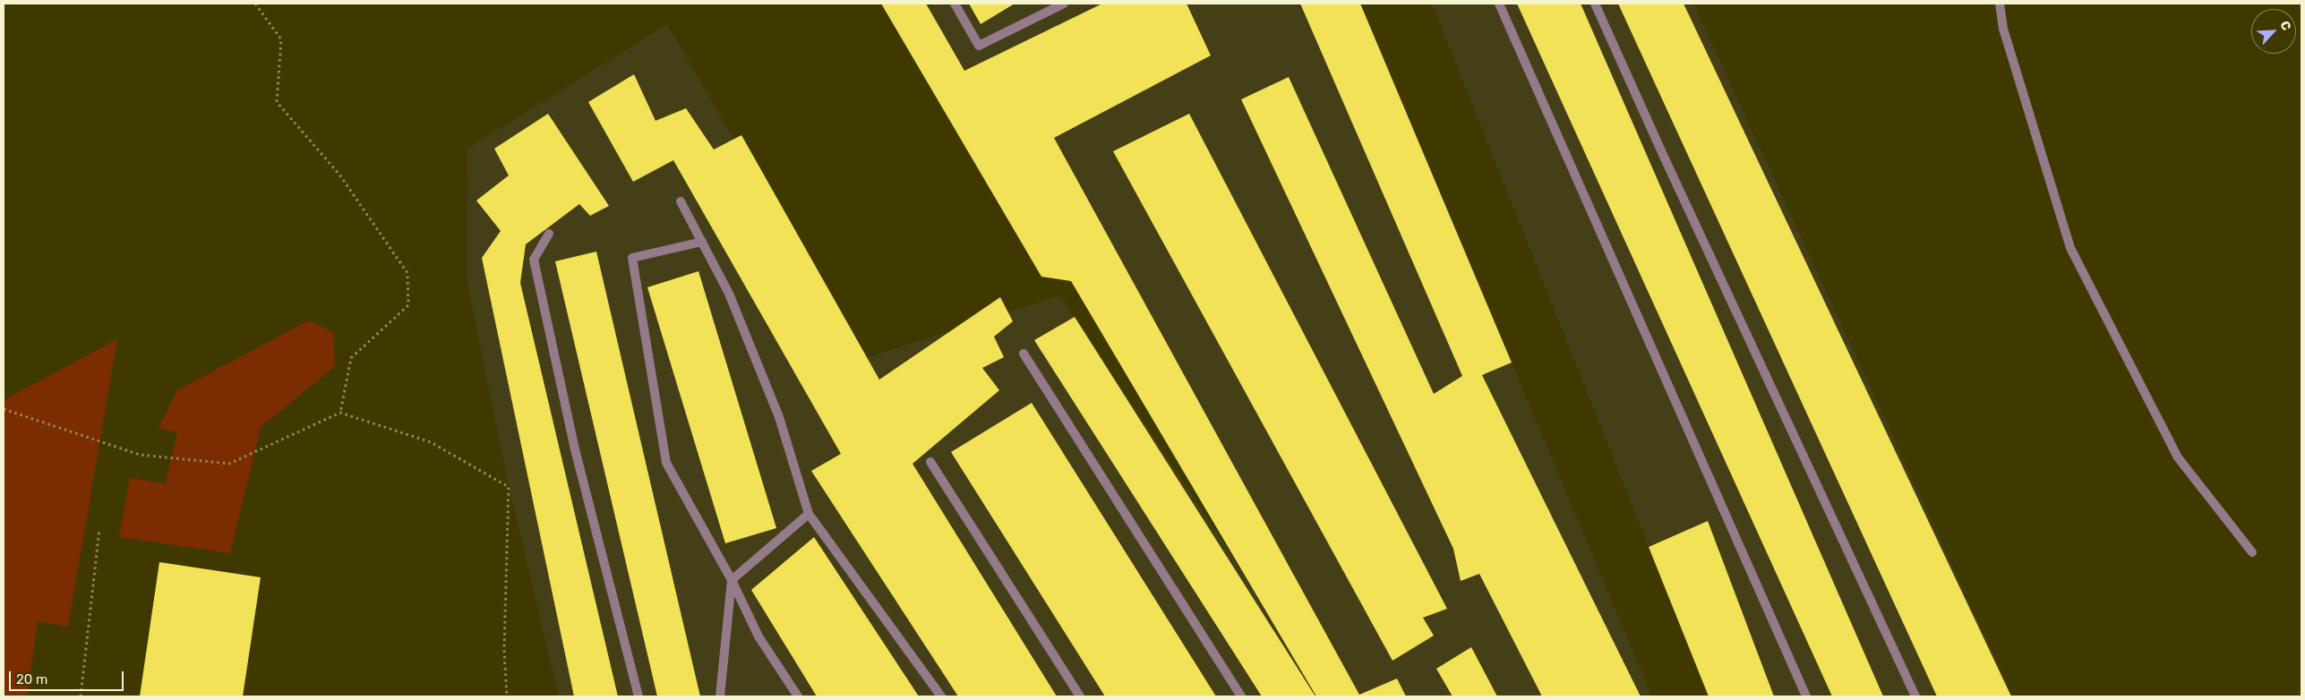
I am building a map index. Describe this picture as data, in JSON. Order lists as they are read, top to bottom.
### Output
{
  "scale_bar": "20 m",
  "north": "top right"
}
